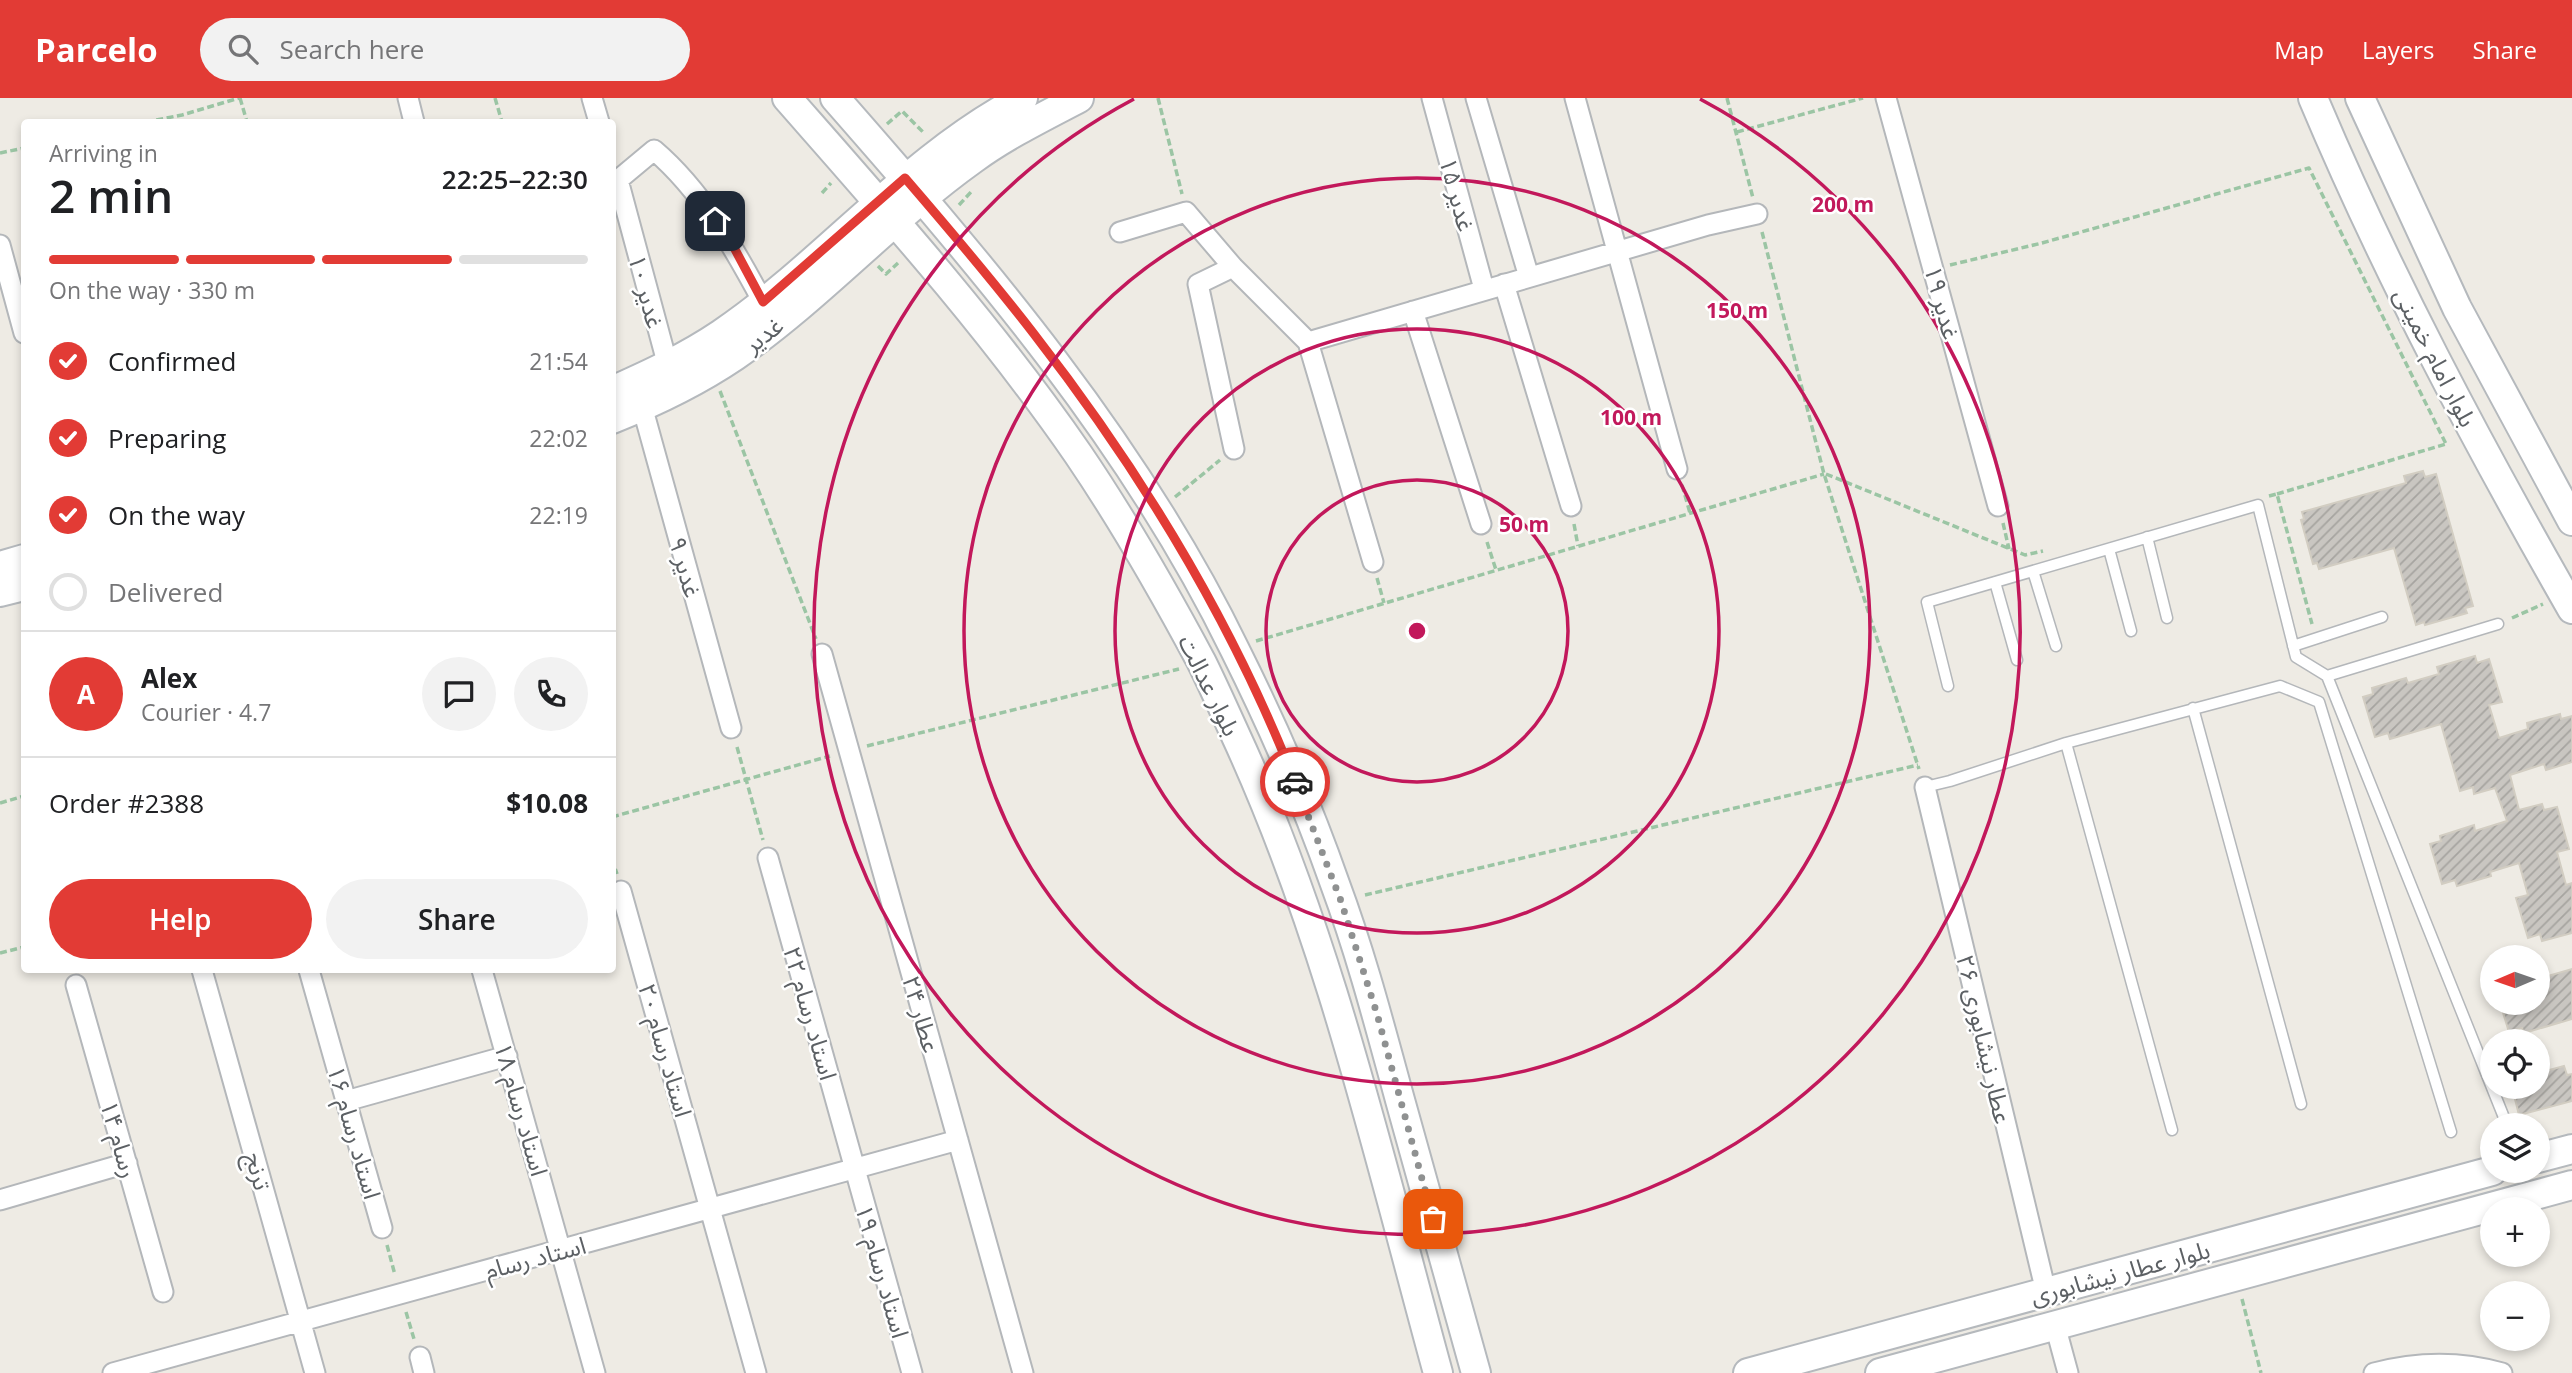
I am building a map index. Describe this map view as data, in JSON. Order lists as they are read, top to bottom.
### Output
{
  "streets": {
    "street": [
      "غدیر ۱۵",
      "غدیر ۱۰",
      "غدیر ۱۹",
      "غدیر",
      "بلوار امام خمینی",
      "غدیر ۹",
      "بلوار عدالت",
      "استاد رسام ۲۲",
      "عطار ۲۴",
      "عطار نیشابوری ۲۶",
      "استاد رسام ۲۰",
      "استاد رسام ۱۸",
      "استاد رسام ۱۶",
      "رسام ۱۴",
      "ترنج",
      "استاد رسام",
      "استاد رسام ۱۹",
      "بلوار عطار نیشابوری"
    ]
  },
  "crossings": [
    ["غدیر ۱۰", "غدیر"],
    ["غدیر", "غدیر ۹"],
    ["غدیر", "بلوار عدالت"],
    ["استاد رسام ۲۲", "استاد رسام"],
    ["استاد رسام ۲۲", "استاد رسام ۱۹"],
    ["عطار ۲۴", "استاد رسام"],
    ["عطار نیشابوری ۲۶", "بلوار عطار نیشابوری"],
    ["استاد رسام ۲۰", "استاد رسام"],
    ["استاد رسام ۱۸", "استاد رسام"],
    ["استاد رسام ۱۶", "استاد رسام"],
    ["ترنج", "استاد رسام"],
    ["استاد رسام", "استاد رسام ۱۹"]
  ],
  "north": "left",
  "page": {
    "header": "Parcelo",
    "search": "Search here",
    "nav": ["Map", "Layers", "Share"],
    "heading": ["2 min", "Arriving in", "22:25–22:30"],
    "panel": [
      "Alex",
      "Courier · 4.7",
      "Order #2388",
      "$10.08"
    ],
    "bar": "On the way · 330 m",
    "list": [
      ["Confirmed", "21:54"],
      ["Preparing", "22:02"],
      ["On the way", "22:19"],
      "Delivered"
    ],
    "round": "A",
    "buttons": ["Help", "Share"],
    "map_buttons": ["+", "−"]
  },
  "rings": [
    "200 m",
    "150 m",
    "100 m",
    "50 m"
  ]
}
